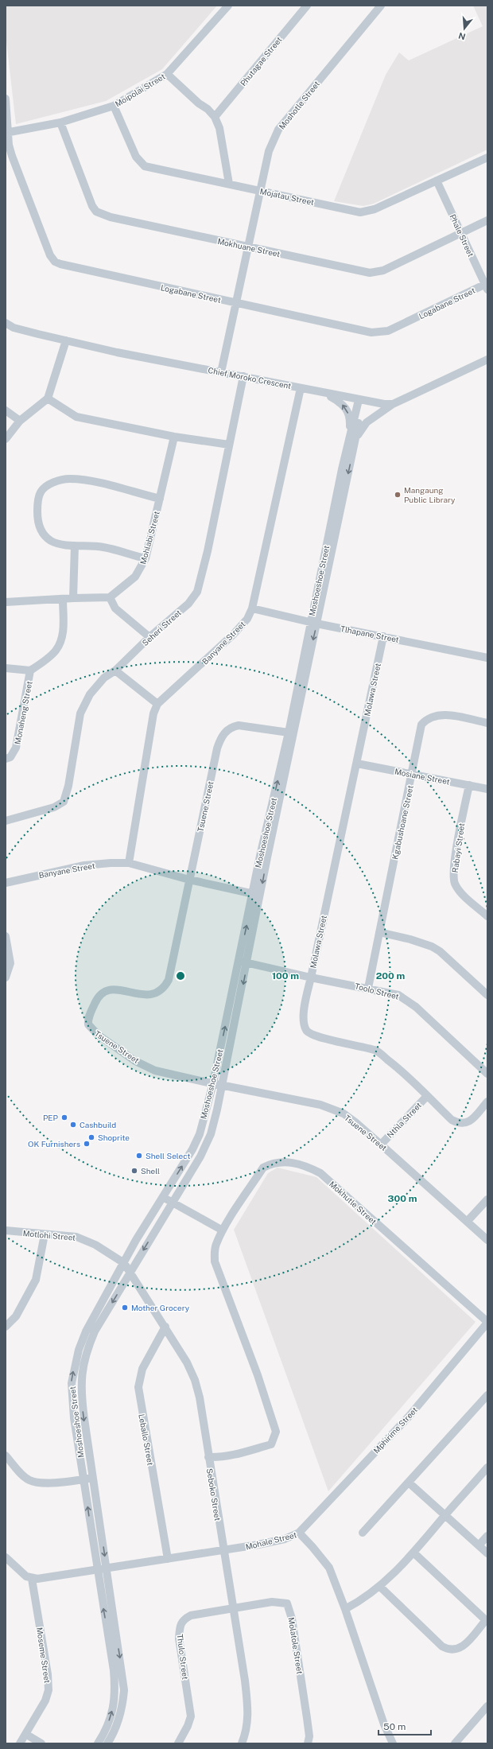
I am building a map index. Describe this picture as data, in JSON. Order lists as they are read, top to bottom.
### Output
{
  "streets": {
    "street": [
      "Phutagae Street",
      "Moipolai Street",
      "Moshotle Street",
      "Mojatau Street",
      "Phale Street",
      "Mokhuane Street",
      "Logabane Street",
      "Chief Moroko Crescent",
      "Mohlabi Street",
      "Moshoeshoe Street",
      "Seheri Street",
      "Tlhapane Street",
      "Banyane Street",
      "Molawa Street",
      "Monaheng Street",
      "Mosiane Street",
      "Tsuene Street",
      "Kgabushoane Street",
      "Rabayi Street",
      "Toolo Street",
      "Nthla Street",
      "Mokhutle Street",
      "Motlohi Street",
      "Mphirime Street",
      "Leballo Street",
      "Seboko Street",
      "Mohale Street",
      "Molatole Street",
      "Moseme Street",
      "Thulo Street"
    ]
  },
  "crossings": [
    ["Moipolai Street", "Mojatau Street"],
    ["Moipolai Street", "Mokhuane Street"],
    ["Moipolai Street", "Logabane Street"],
    ["Moshotle Street", "Mojatau Street"],
    ["Moshotle Street", "Mokhuane Street"],
    ["Moshotle Street", "Logabane Street"],
    ["Moshotle Street", "Chief Moroko Crescent"],
    ["Mojatau Street", "Phale Street"],
    ["Phale Street", "Mokhuane Street"],
    ["Phale Street", "Logabane Street"],
    ["Chief Moroko Crescent", "Moshoeshoe Street"],
    ["Chief Moroko Crescent", "Seheri Street"],
    ["Chief Moroko Crescent", "Banyane Street"],
    ["Moshoeshoe Street", "Tlhapane Street"],
    ["Moshoeshoe Street", "Banyane Street"],
    ["Moshoeshoe Street", "Tsuene Street"],
    ["Moshoeshoe Street", "Toolo Street"],
    ["Moshoeshoe Street", "Motlohi Street"],
    ["Moshoeshoe Street", "Seboko Street"],
    ["Moshoeshoe Street", "Mohale Street"],
    ["Tlhapane Street", "Banyane Street"],
    ["Tlhapane Street", "Molawa Street"],
    ["Banyane Street", "Tsuene Street"],
    ["Molawa Street", "Mosiane Street"],
    ["Molawa Street", "Toolo Street"],
    ["Molawa Street", "Nthla Street"],
    ["Mosiane Street", "Kgabushoane Street"],
    ["Mosiane Street", "Rabayi Street"],
    ["Tsuene Street", "Nthla Street"],
    ["Kgabushoane Street", "Toolo Street"],
    ["Mokhutle Street", "Mphirime Street"],
    ["Mokhutle Street", "Seboko Street"],
    ["Motlohi Street", "Seboko Street"],
    ["Mphirime Street", "Mohale Street"],
    ["Leballo Street", "Seboko Street"],
    ["Leballo Street", "Mohale Street"],
    ["Seboko Street", "Mohale Street"],
    ["Seboko Street", "Molatole Street"],
    ["Seboko Street", "Thulo Street"],
    ["Mohale Street", "Moseme Street"],
    ["Molatole Street", "Thulo Street"]
  ],
  "places": [
    "Mangaung Public Library",
    "PEP",
    "Cashbuild",
    "Shoprite",
    "OK Furnishers",
    "Shell Select",
    "Shell",
    "Mother Grocery"
  ],
  "scale_bar": "50 m",
  "north": "bottom",
  "rings": ["100 m", "200 m", "300 m"]
}
